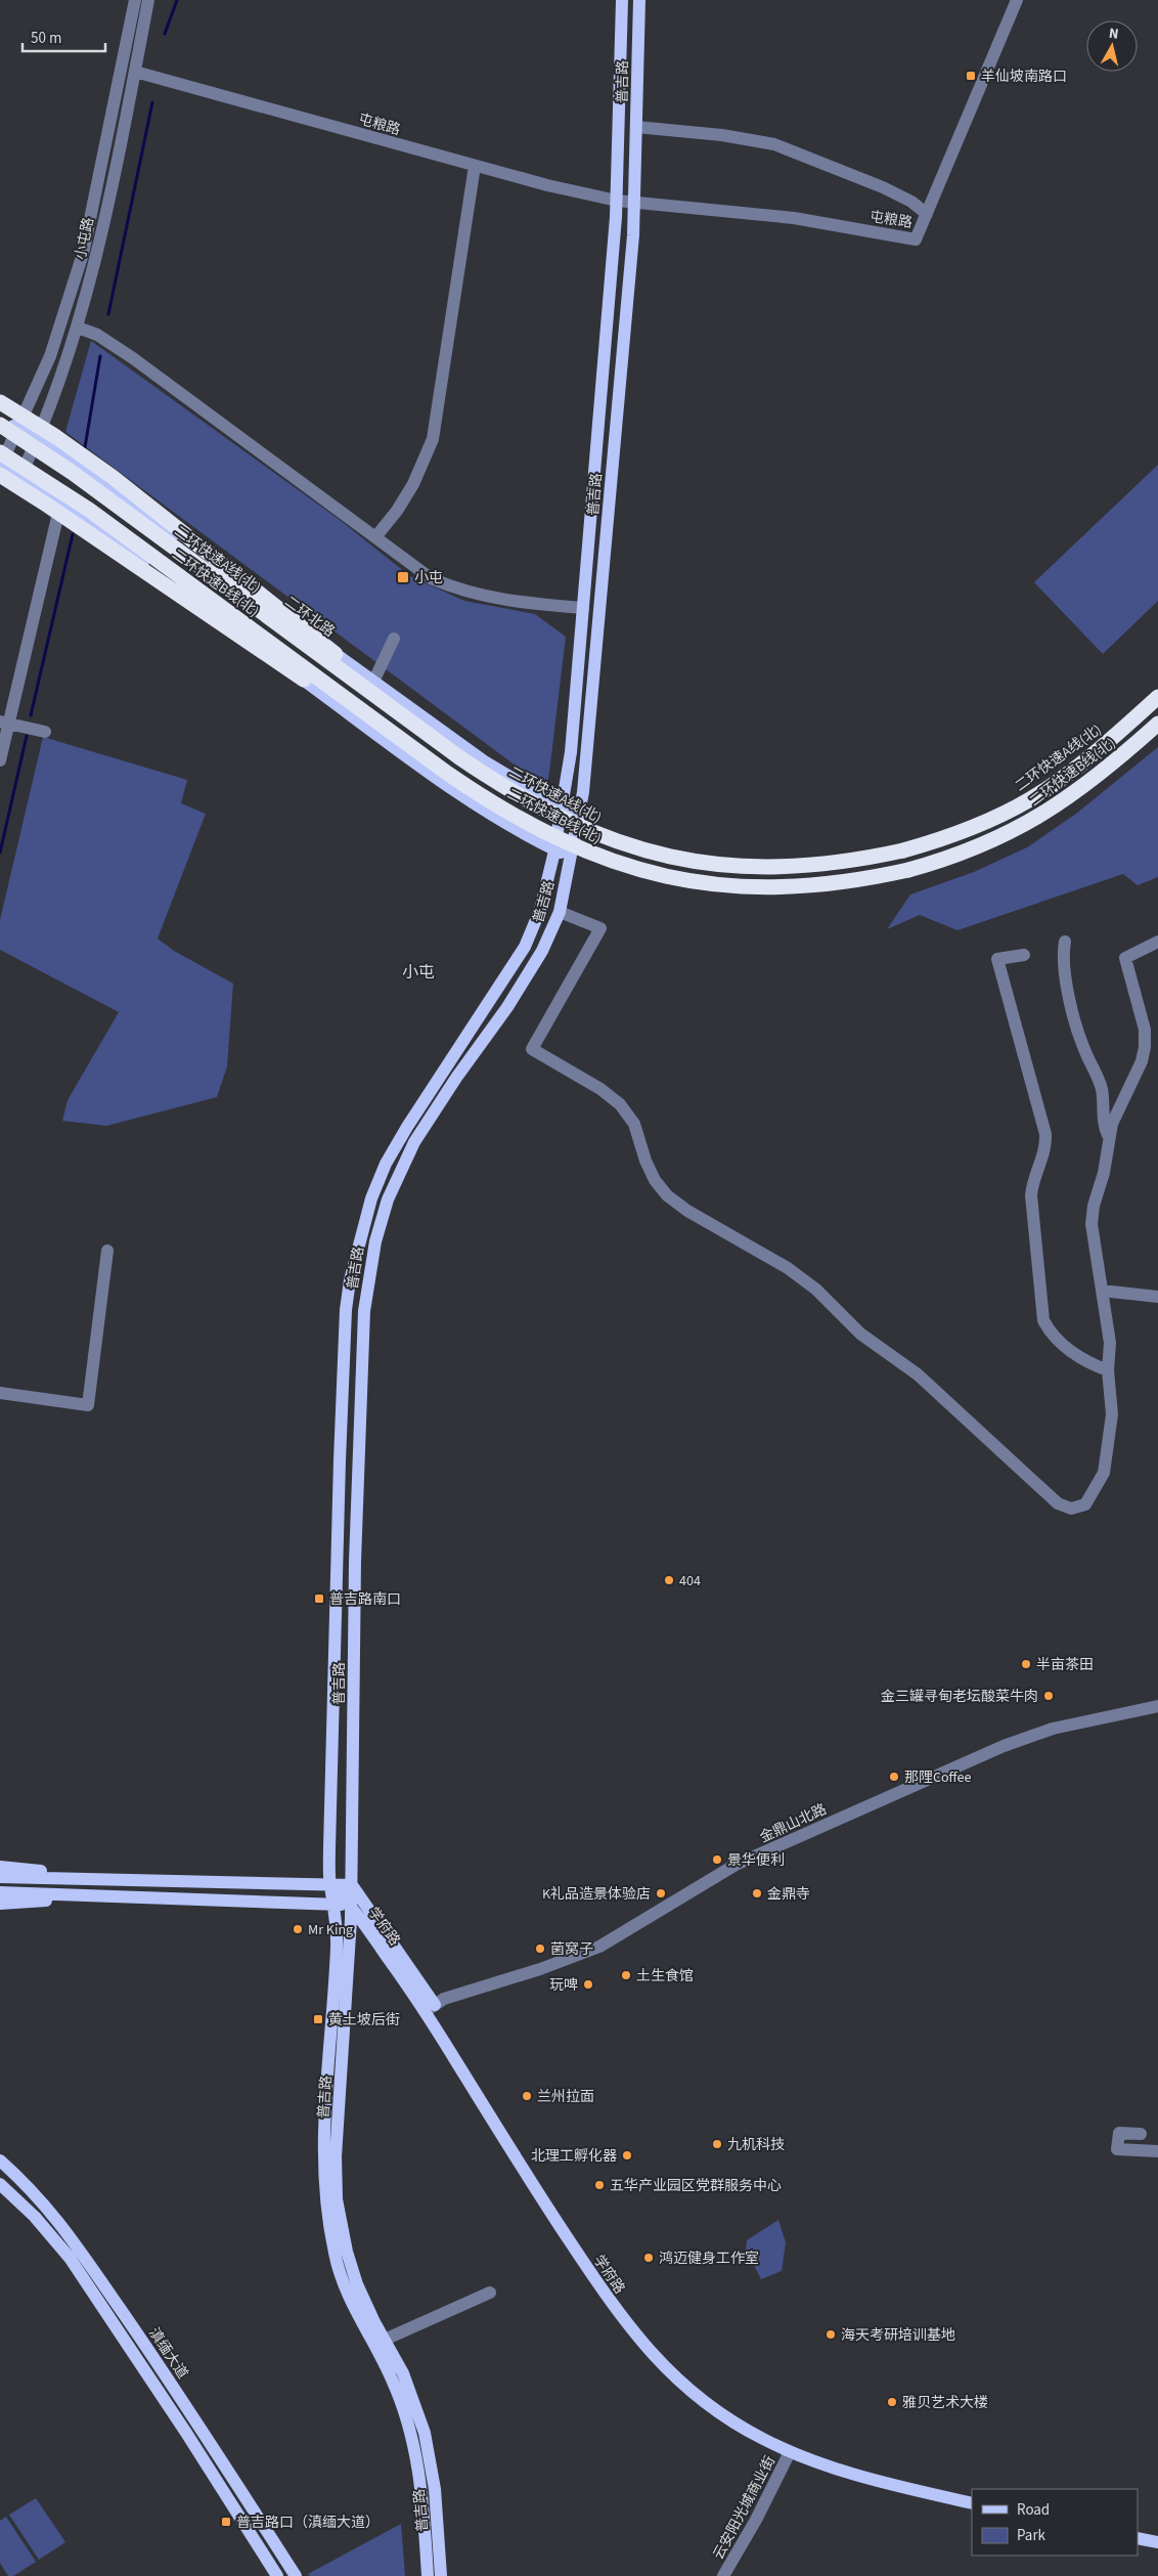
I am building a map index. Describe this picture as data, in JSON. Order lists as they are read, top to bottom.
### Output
{
  "streets": {
    "highway": ["二环快速A线(北)", "二环快速B线(北)"],
    "main road": [
      "普吉路",
      "二环北路",
      "学府路",
      "滇缅大道"
    ],
    "street": [
      "屯粮路",
      "小屯路",
      "金鼎山北路",
      "云安阳光城商业街"
    ]
  },
  "crossings": [
    ["普吉路", "屯粮路"],
    ["普吉路", "二环北路"],
    ["普吉路", "学府路"],
    ["屯粮路", "小屯路"],
    ["小屯路", "二环快速A线(北)"],
    ["小屯路", "二环快速B线(北)"],
    ["小屯路", "二环北路"],
    ["二环快速A线(北)", "二环北路"],
    ["金鼎山北路", "学府路"],
    ["学府路", "云安阳光城商业街"]
  ],
  "districts": ["小屯"],
  "places": {
    "transit": [
      "羊仙坡南路口",
      "小屯",
      "普吉路南口",
      "黄土坡后街",
      "普吉路口（滇缅大道）"
    ],
    "other": [
      "404",
      "半亩茶田",
      "金三罐寻甸老坛酸菜牛肉",
      "那䧉Coffee",
      "景华便利",
      "K礼品造景体验店",
      "金鼎寺",
      "Mr King",
      "菌窝子",
      "土生食馆",
      "玩啤",
      "兰州拉面",
      "九机科技",
      "北理工孵化器",
      "五华产业园区党群服务中心",
      "鸿迈健身工作室",
      "海天考研培训基地",
      "雅贝艺术大楼"
    ]
  },
  "legend": ["Road", "Park"],
  "scale_bar": "50 m",
  "north": "top"
}
